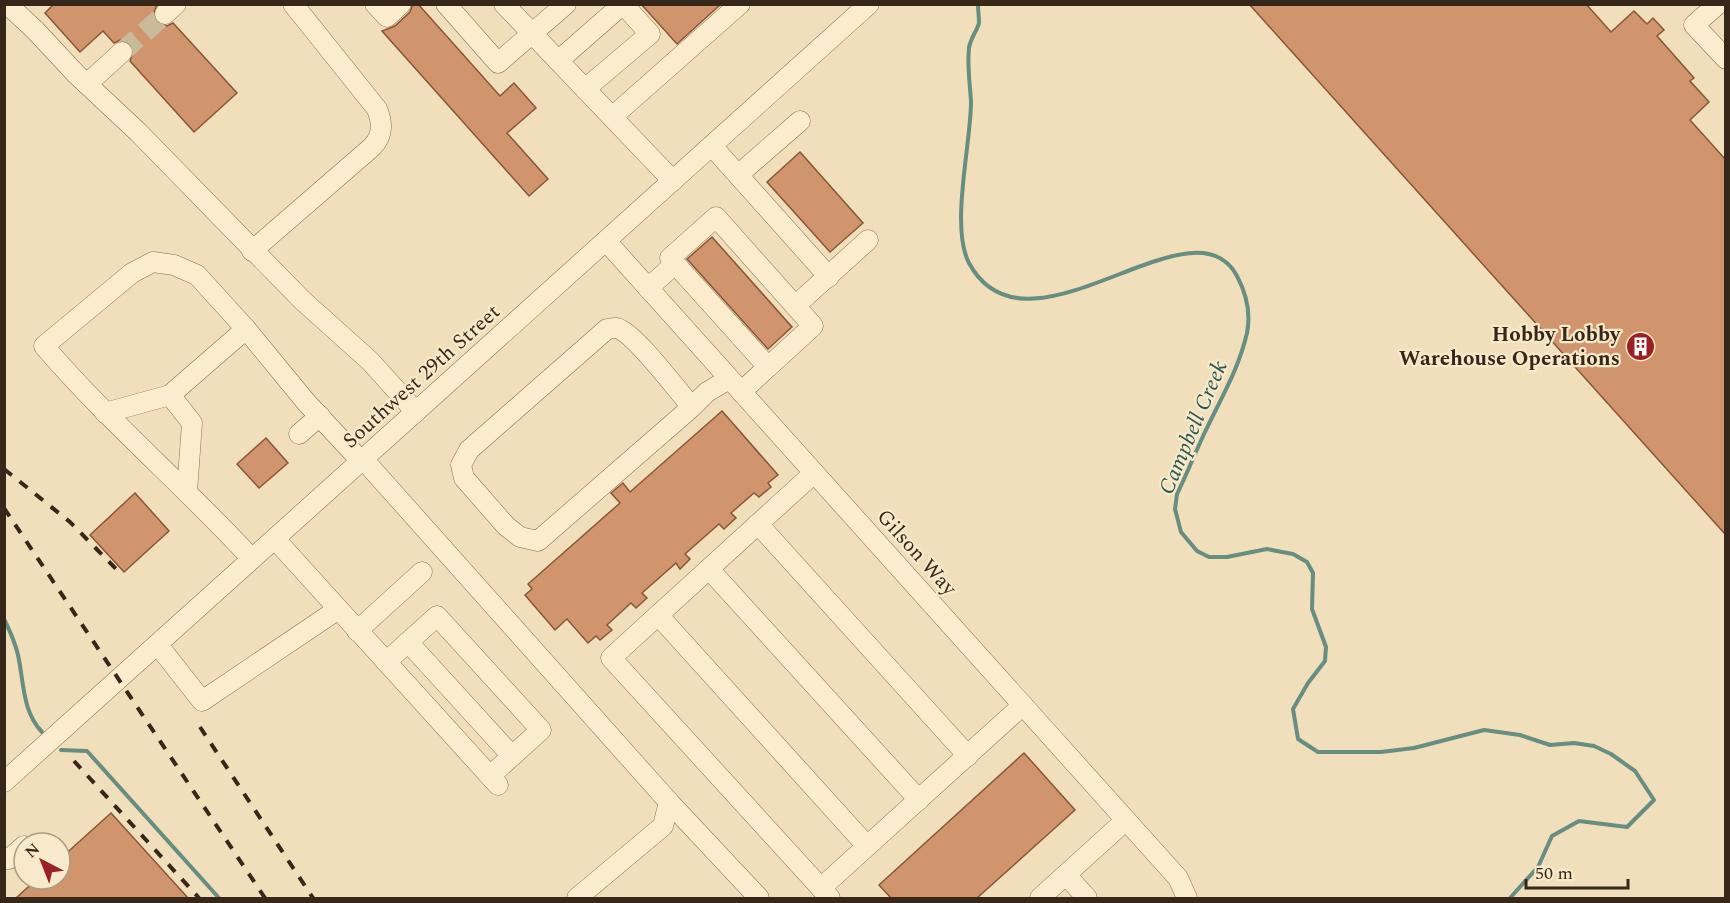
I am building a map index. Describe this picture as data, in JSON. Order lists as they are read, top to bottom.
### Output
{
  "streets": {
    "street": ["Southwest 29th Street", "Gilson Way"]
  },
  "crossings": [
    ["Southwest 29th Street", "Gilson Way"]
  ],
  "water": ["Campbell Creek"],
  "places": {
    "building": ["Hobby Lobby Warehouse Operations"]
  },
  "scale_bar": "50 m",
  "north": "top left"
}
